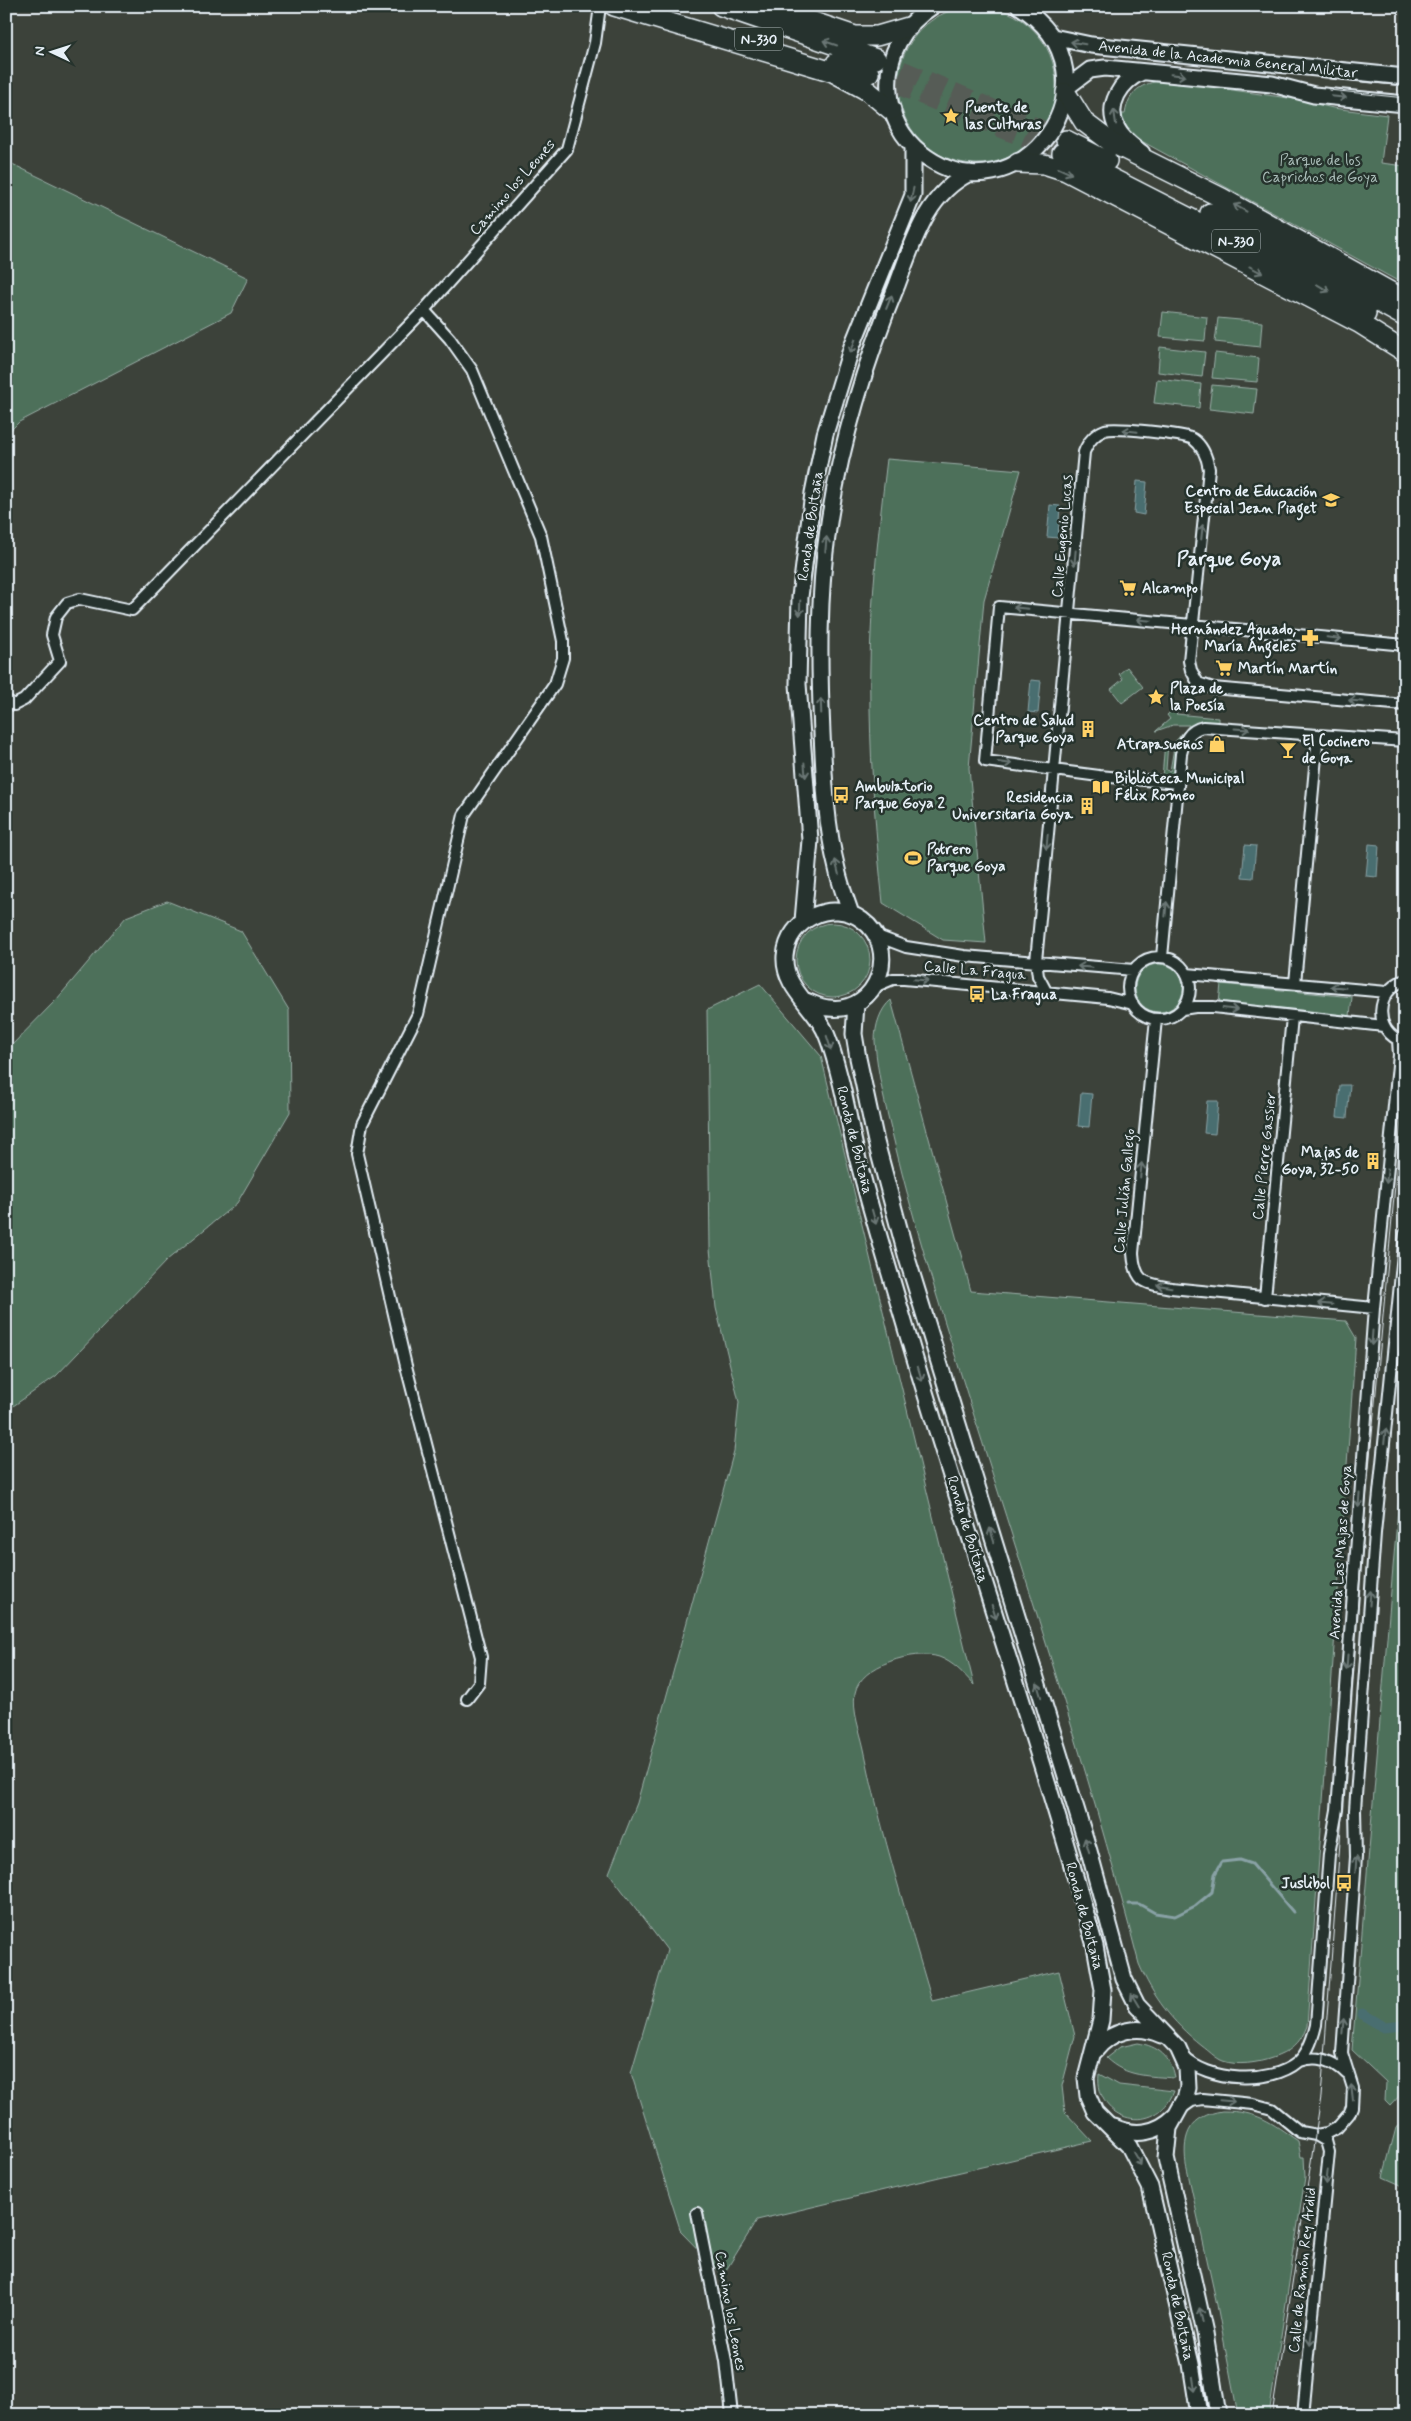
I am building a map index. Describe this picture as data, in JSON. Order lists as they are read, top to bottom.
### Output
{
  "streets": {
    "highway": ["N-330"],
    "main road": ["Avenida de la Academia General Militar", "Ronda de Boltaña"],
    "street": [
      "Camino los Leones",
      "Calle Eugenio Lucas",
      "Calle La Fragua",
      "Calle Pierre Gassier",
      "Calle Julián Gallego",
      "Avenida Las Majas de Goya",
      "Calle de Ramón Rey Ardid"
    ]
  },
  "crossings": [
    ["Ronda de Boltaña", "Calle La Fragua"],
    ["Ronda de Boltaña", "Avenida Las Majas de Goya"],
    ["Calle Eugenio Lucas", "Calle La Fragua"],
    ["Calle La Fragua", "Calle Julián Gallego"],
    ["Calle Pierre Gassier", "Calle Julián Gallego"],
    ["Calle Julián Gallego", "Avenida Las Majas de Goya"]
  ],
  "one_way": ["Calle de Ramón Rey Ardid"],
  "districts": ["Parque Goya"],
  "parks": ["Parque de los Caprichos de Goya"],
  "places": {
    "place": ["Puente de las Culturas", "Plaza de la Poesía"],
    "school or university": ["Centro de Educación Especial Jean Piaget"],
    "supermarket": ["Alcampo", "Martín Martín"],
    "pharmacy": ["Hernández Aguado, María Ángeles"],
    "building": ["Centro de Salud Parque Goya", "Residencia Universitaria Goya", "Majas de Goya, 32-50"],
    "shop": ["Atrapasueños"],
    "bar": ["El Cocinero de Goya"],
    "library": ["Biblioteca Municipal Félix Romeo"],
    "bus stop": ["Ambulatorio Parque Goya 2", "La Fragua", "Juslibol"],
    "sports": ["Potrero Parque Goya"]
  },
  "north": "left"
}
